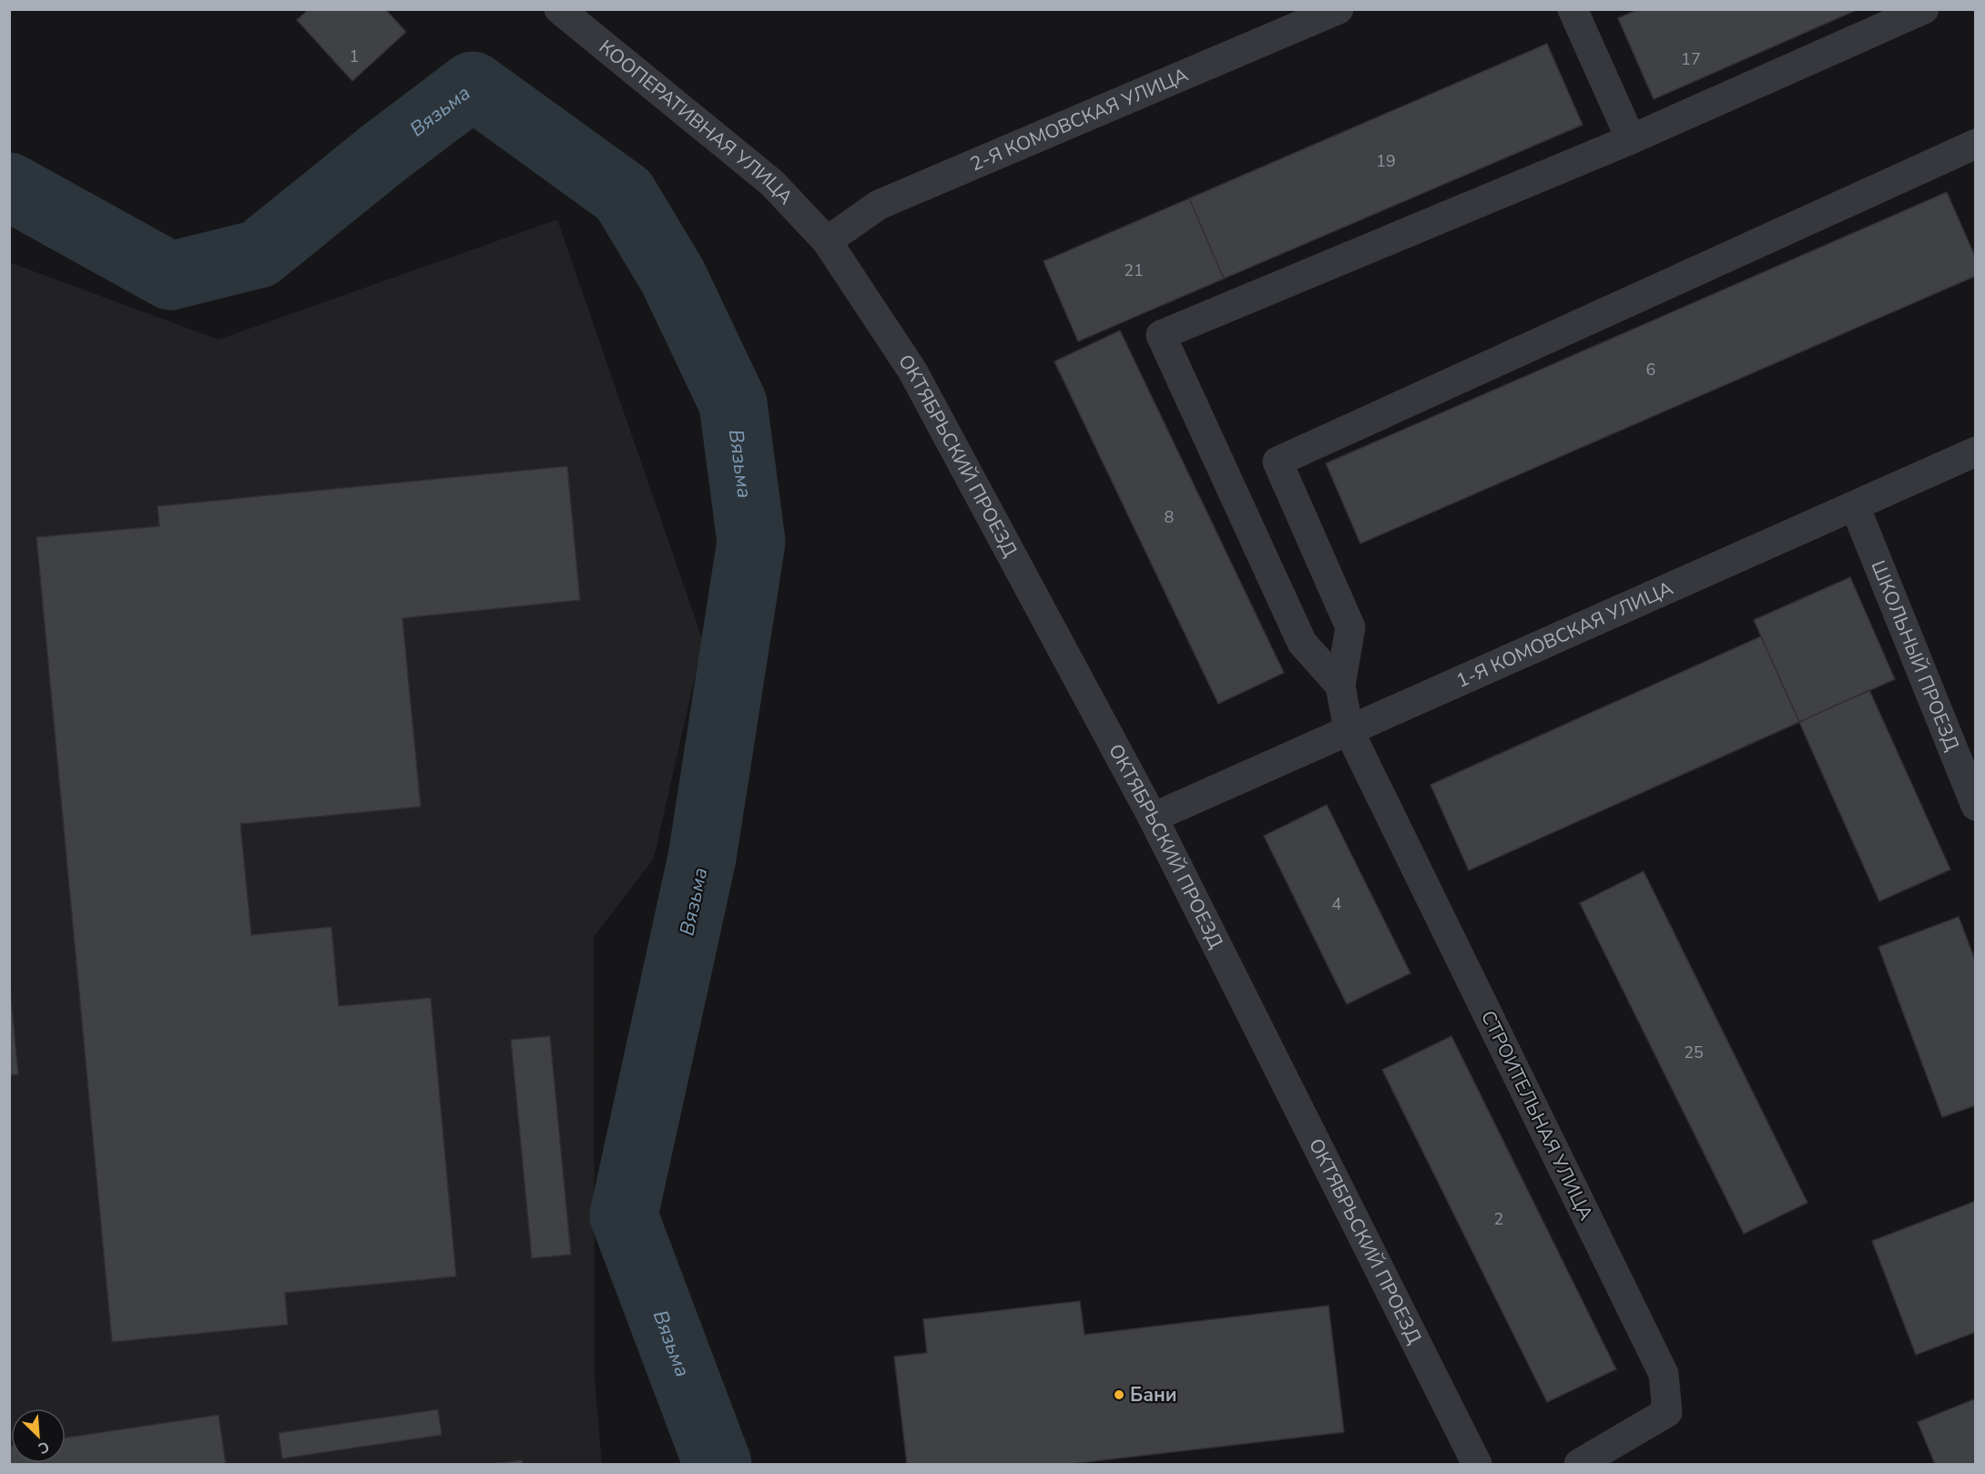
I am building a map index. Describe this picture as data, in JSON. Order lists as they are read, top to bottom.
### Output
{
  "streets": {
    "street": [
      "2-Я КОМОВСКАЯ УЛИЦА",
      "КООПЕРАТИВНАЯ УЛИЦА",
      "ОКТЯБРЬСКИЙ ПРОЕЗД",
      "1-Я КОМОВСКАЯ УЛИЦА",
      "ШКОЛЬНЫЙ ПРОЕЗД",
      "СТРОИТЕЛЬНАЯ УЛИЦА"
    ]
  },
  "crossings": [
    ["2-Я КОМОВСКАЯ УЛИЦА", "КООПЕРАТИВНАЯ УЛИЦА"],
    ["2-Я КОМОВСКАЯ УЛИЦА", "ОКТЯБРЬСКИЙ ПРОЕЗД"],
    ["КООПЕРАТИВНАЯ УЛИЦА", "ОКТЯБРЬСКИЙ ПРОЕЗД"],
    ["ОКТЯБРЬСКИЙ ПРОЕЗД", "1-Я КОМОВСКАЯ УЛИЦА"],
    ["1-Я КОМОВСКАЯ УЛИЦА", "ШКОЛЬНЫЙ ПРОЕЗД"],
    ["1-Я КОМОВСКАЯ УЛИЦА", "СТРОИТЕЛЬНАЯ УЛИЦА"]
  ],
  "water": ["Вязьма"],
  "places": ["Бани"],
  "house_numbers": [
    "1",
    "17",
    "19",
    "21",
    "6",
    "8",
    "4",
    "25",
    "2"
  ],
  "north": "bottom right"
}
